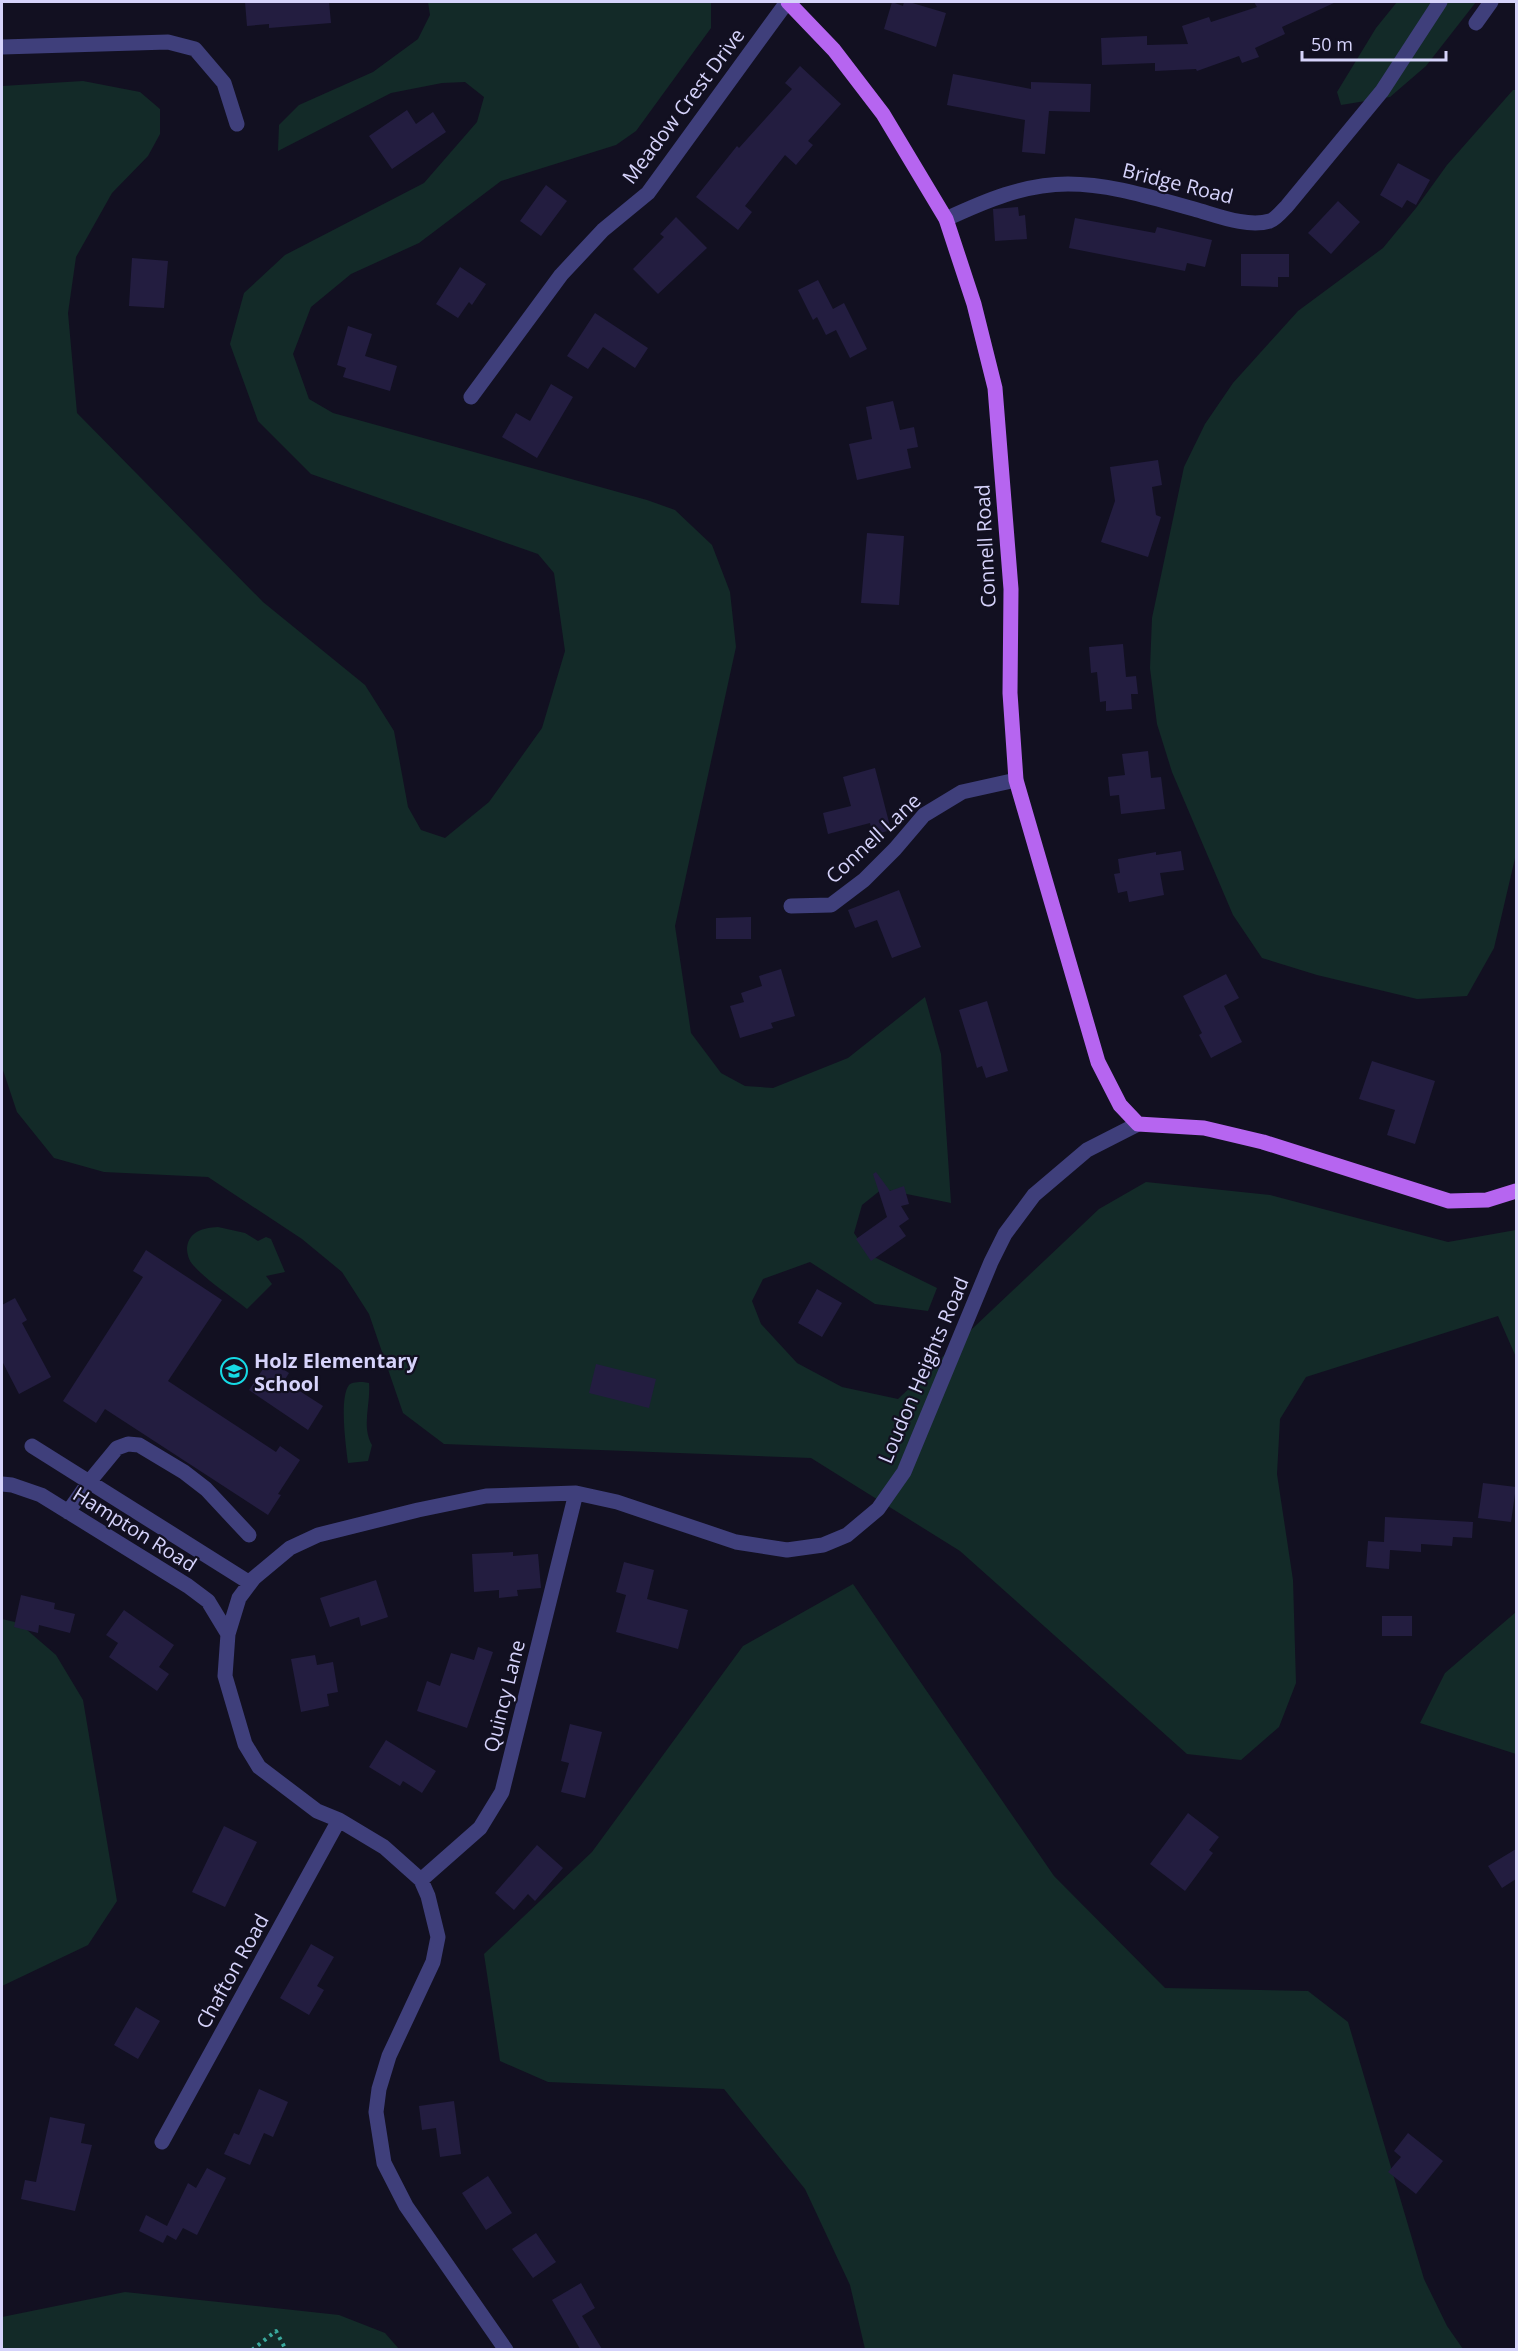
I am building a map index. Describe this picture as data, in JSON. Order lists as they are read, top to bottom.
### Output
{
  "streets": {
    "main road": ["Connell Road"],
    "street": [
      "Meadow Crest Drive",
      "Bridge Road",
      "Connell Lane",
      "Loudon Heights Road",
      "Hampton Road",
      "Quincy Lane",
      "Chafton Road"
    ]
  },
  "crossings": [
    ["Meadow Crest Drive", "Connell Road"],
    ["Bridge Road", "Connell Road"],
    ["Connell Road", "Connell Lane"],
    ["Connell Road", "Loudon Heights Road"],
    ["Loudon Heights Road", "Hampton Road"],
    ["Loudon Heights Road", "Quincy Lane"],
    ["Loudon Heights Road", "Chafton Road"]
  ],
  "places": {
    "school or university": ["Holz Elementary School"]
  },
  "scale_bar": "50 m"
}
